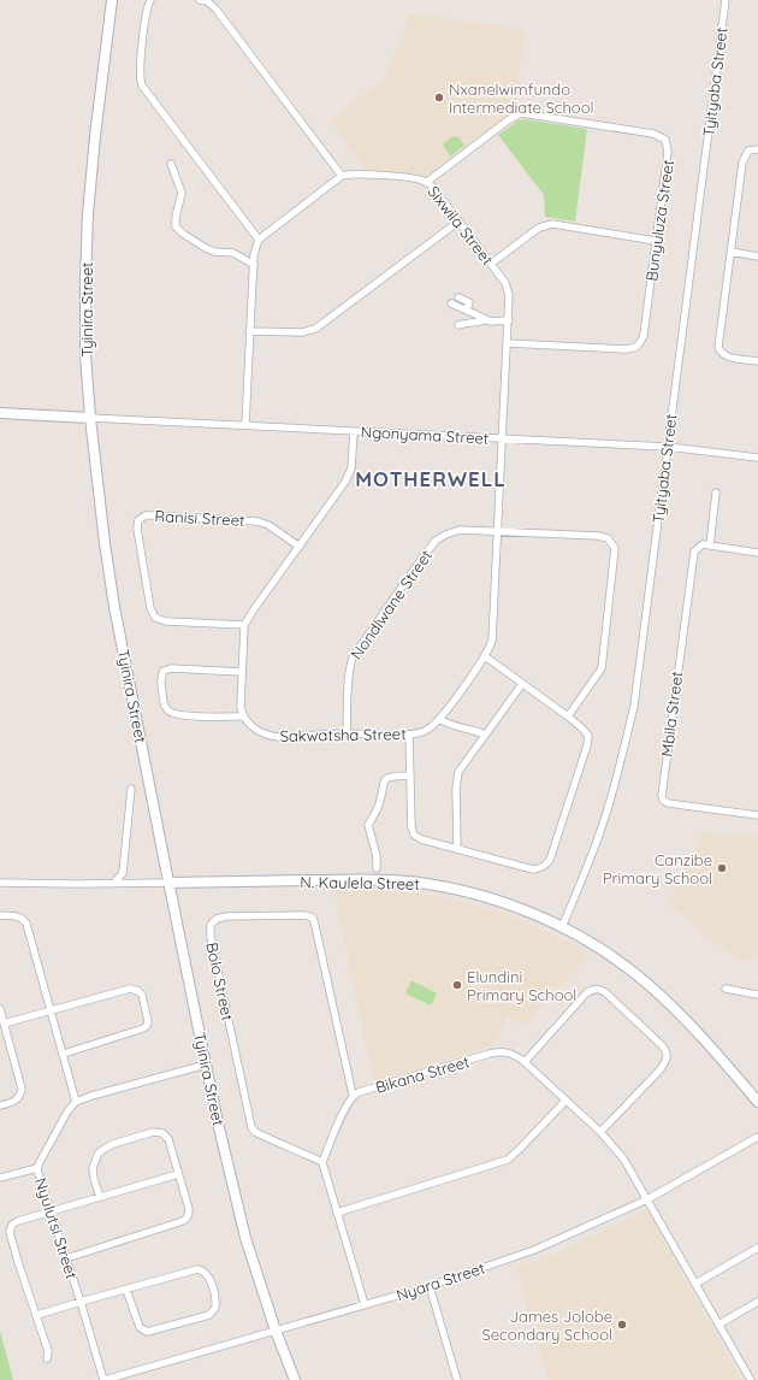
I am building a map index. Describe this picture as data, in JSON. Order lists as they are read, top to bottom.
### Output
{
  "streets": {
    "street": [
      "Tyityaba Street",
      "Bunyuluza Street",
      "Sixwila Street",
      "Tyinira Street",
      "Ngonyama Street",
      "Ranisi Street",
      "Nondlwane Street",
      "Mbila Street",
      "Sakwatsha Street",
      "N. Kaulela Street",
      "Bolo Street",
      "Bikana Street",
      "Nyulutsi Street",
      "Nyara Street"
    ]
  },
  "crossings": [
    ["Tyityaba Street", "Ngonyama Street"],
    ["Tyityaba Street", "N. Kaulela Street"],
    ["Bunyuluza Street", "Sixwila Street"],
    ["Sixwila Street", "Ngonyama Street"],
    ["Sixwila Street", "Sakwatsha Street"],
    ["Tyinira Street", "Ngonyama Street"],
    ["Tyinira Street", "N. Kaulela Street"],
    ["Tyinira Street", "Nyara Street"],
    ["Ngonyama Street", "Sakwatsha Street"],
    ["Nondlwane Street", "Sakwatsha Street"],
    ["Bolo Street", "Bikana Street"],
    ["Bikana Street", "Nyara Street"],
    ["Nyulutsi Street", "Nyara Street"]
  ],
  "districts": ["MOTHERWELL"],
  "places": [
    "Nxanelwimfundo Intermediate School",
    "Canzibe Primary School",
    "Elundini Primary School",
    "James Jolobe Secondary School"
  ]
}
